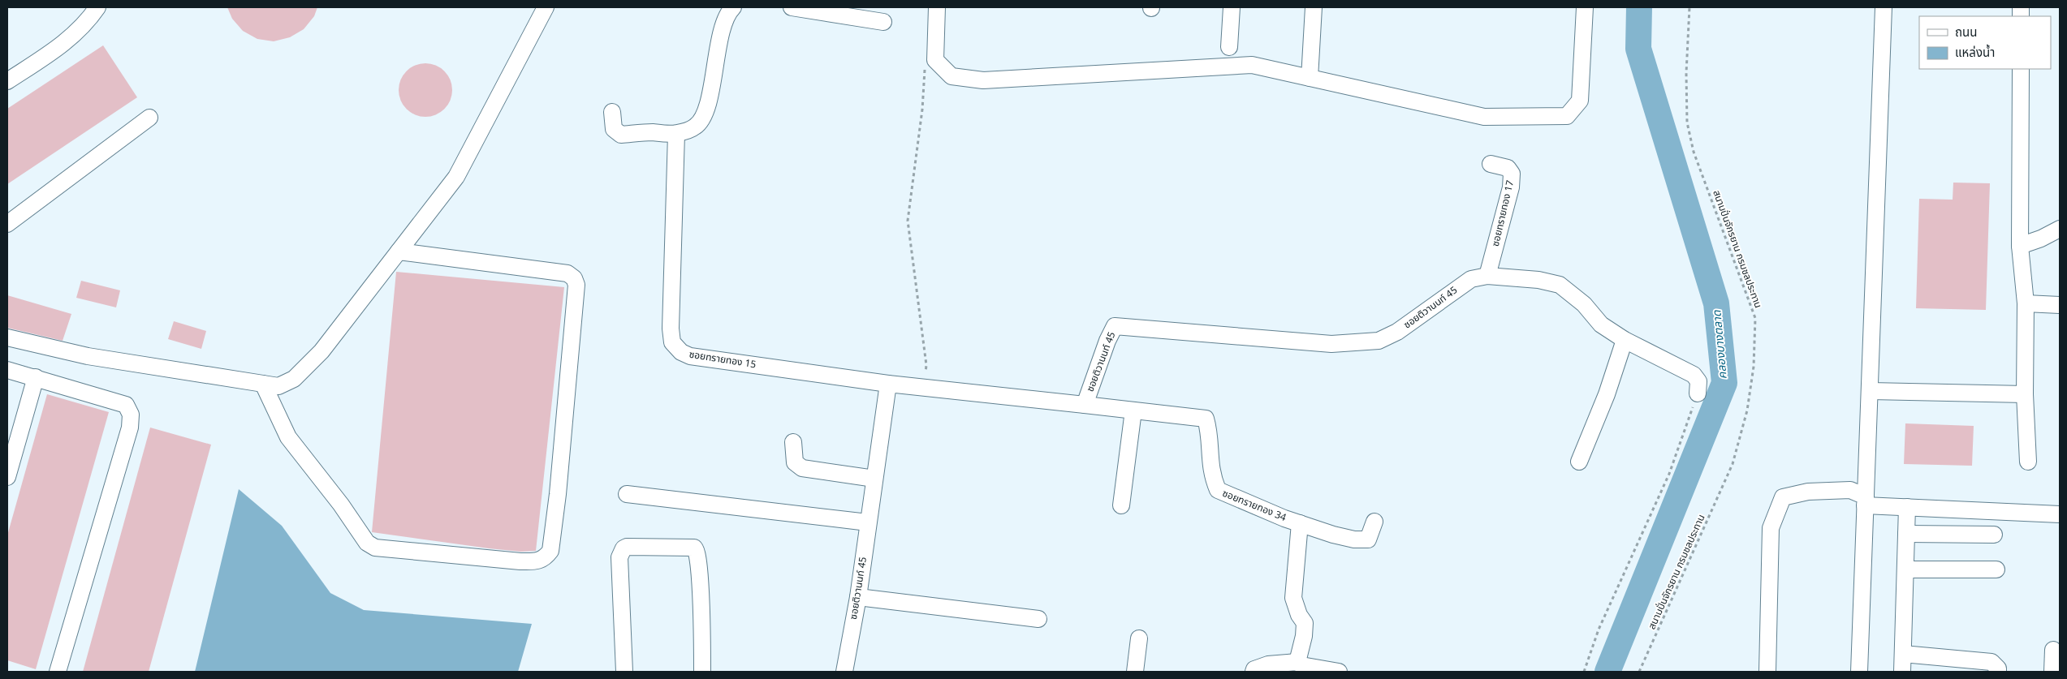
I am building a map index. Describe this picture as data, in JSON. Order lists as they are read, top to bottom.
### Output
{
  "streets": {
    "street": [
      "ซอยทรายทอง 17",
      "ซอยติวานนท์ 45",
      "ซอยทรายทอง 15",
      "ซอยทรายทอง 34"
    ],
    "path": ["สนามปั่นจักรยาน กรมชลประทาน"]
  },
  "crossings": [
    ["ซอยทรายทอง 17", "ซอยติวานนท์ 45"],
    ["ซอยติวานนท์ 45", "ซอยทรายทอง 15"],
    ["ซอยติวานนท์ 45", "ซอยทรายทอง 34"]
  ],
  "water": ["คลองบางตลาด"],
  "legend": ["ถนน", "แหล่งน้ำ"]
}
